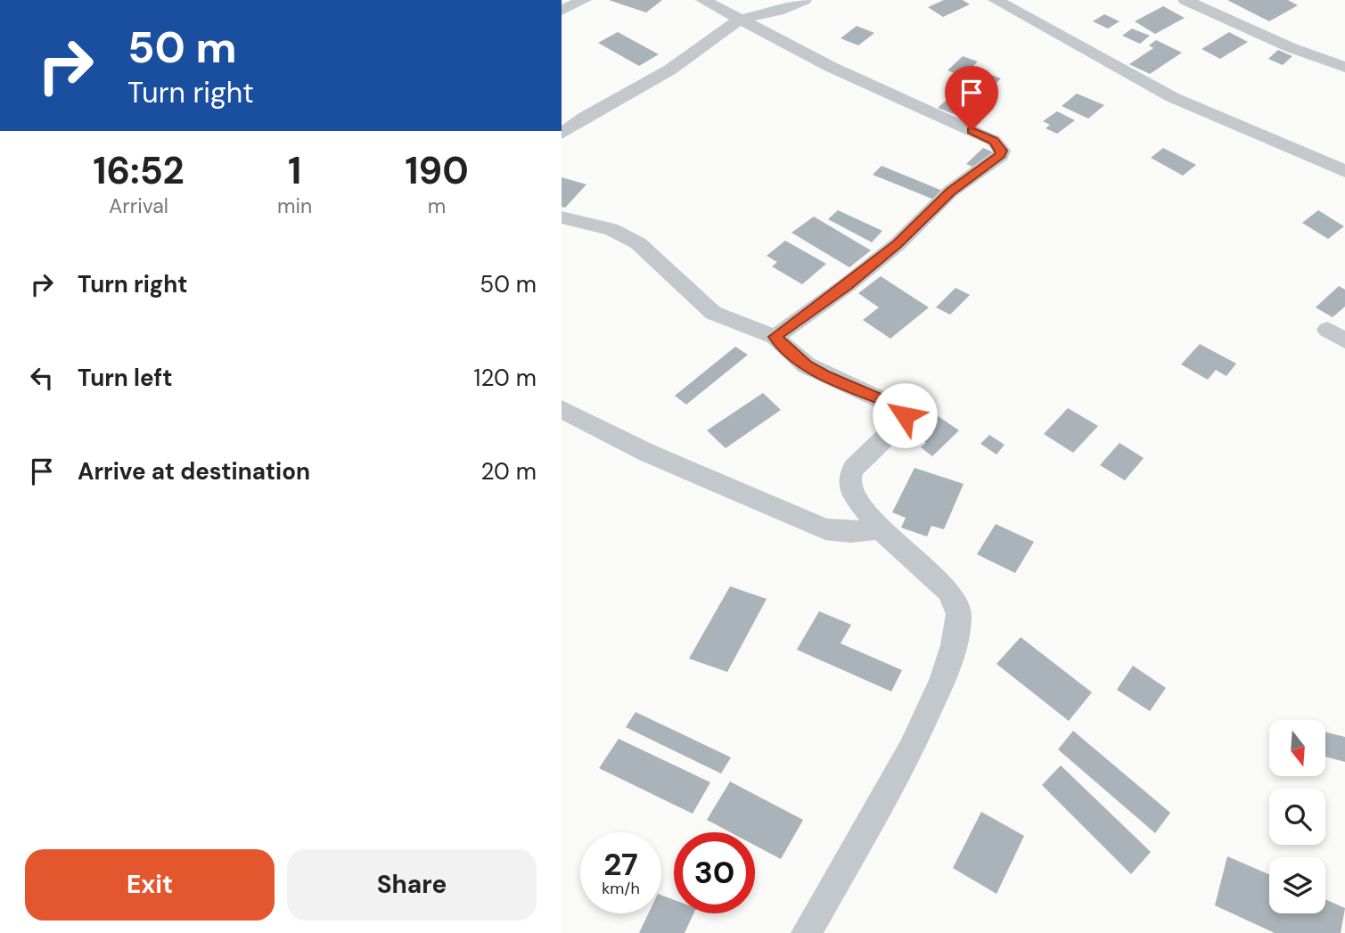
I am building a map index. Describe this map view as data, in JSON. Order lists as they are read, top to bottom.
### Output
{
  "north": "bottom",
  "page": {
    "turn": ["50 m", "Turn right"],
    "eta": [
      "16:52",
      "Arrival",
      "1",
      "min",
      "190",
      "m"
    ],
    "list": [
      {
        "name": "Turn right",
        "value": "50 m"
      },
      {
        "name": "Turn left",
        "value": "120 m"
      },
      {
        "name": "Arrive at destination",
        "value": "20 m"
      }
    ],
    "speed": "27 km/h",
    "limit": "30",
    "buttons": ["Exit", "Share"]
  }
}
